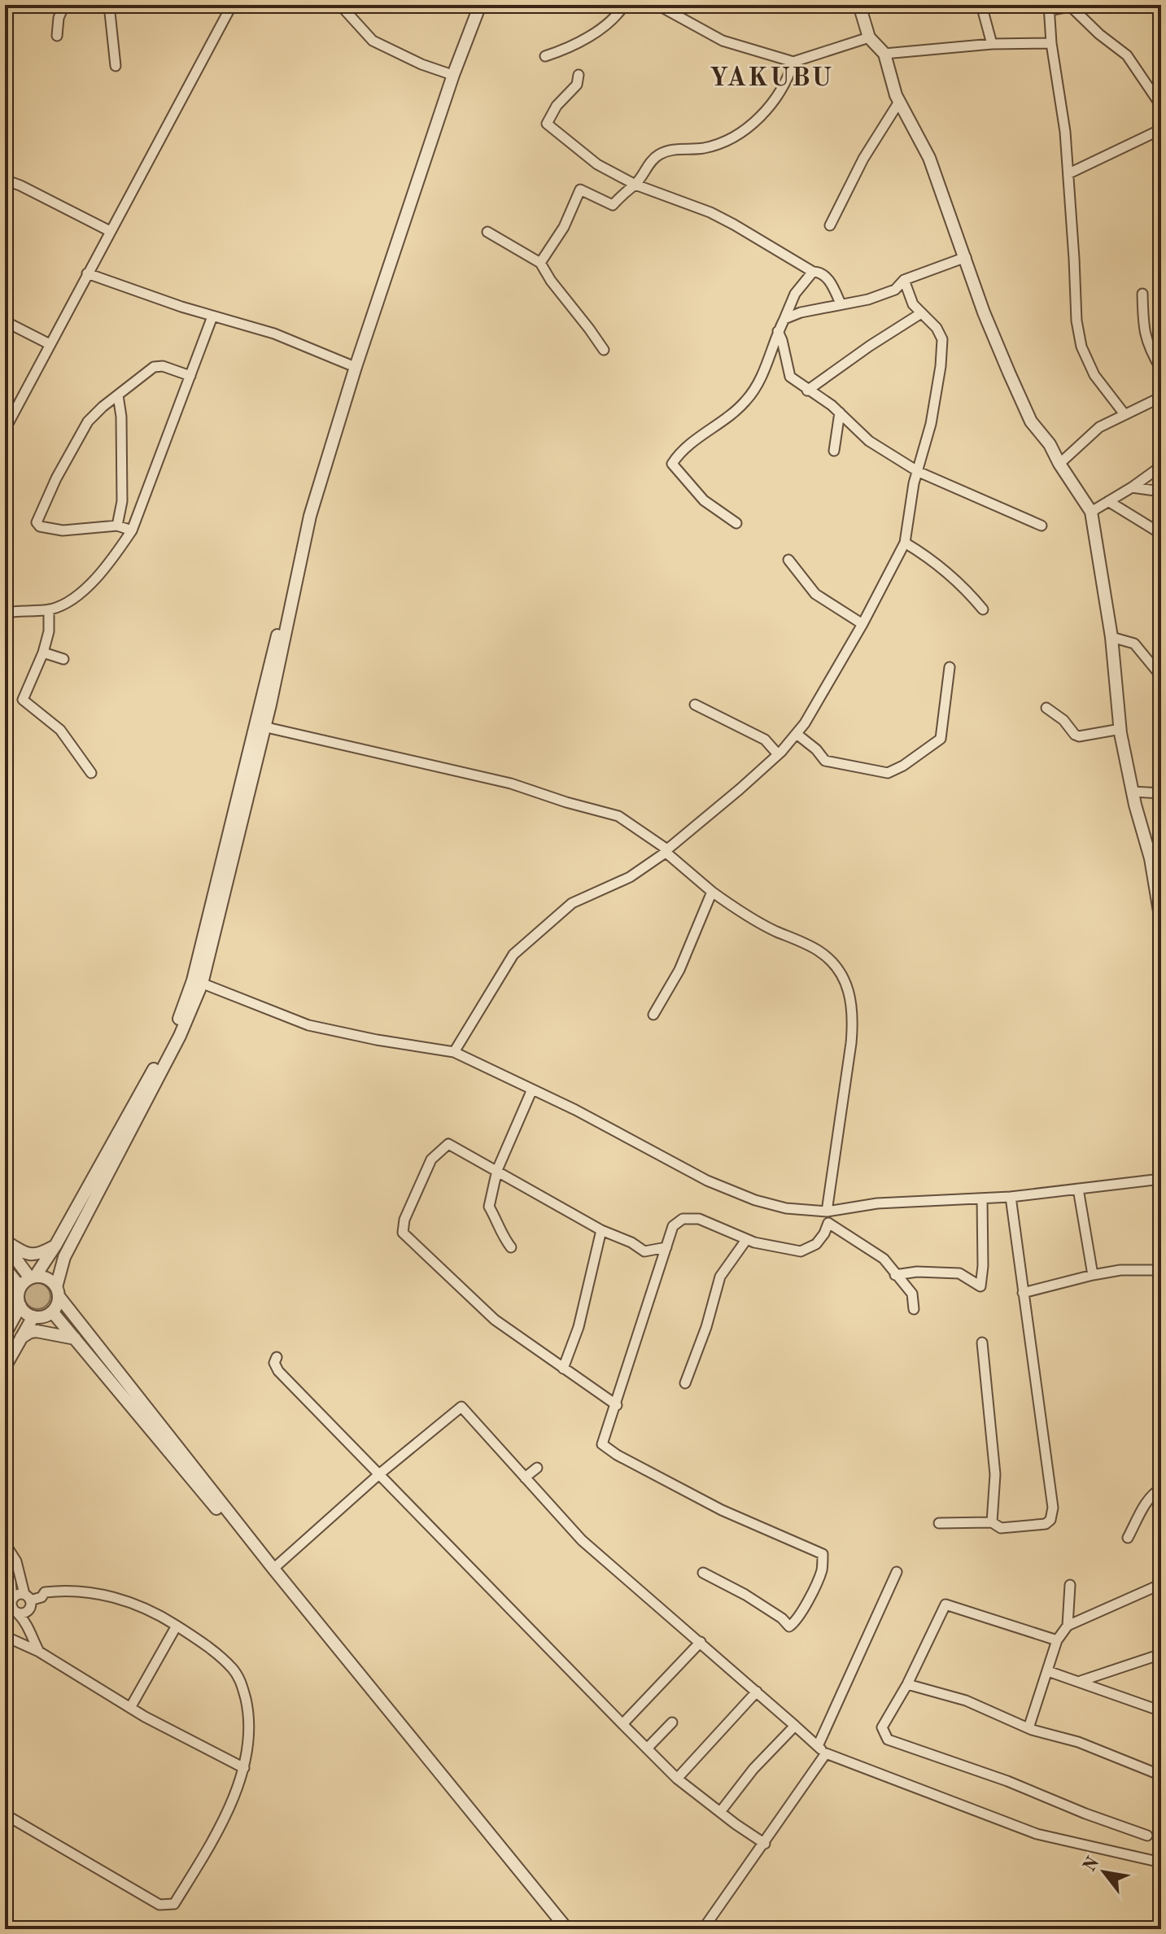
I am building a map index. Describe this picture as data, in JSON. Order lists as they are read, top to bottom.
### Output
{
  "districts": ["YAKUBU"],
  "north": "top left"
}
